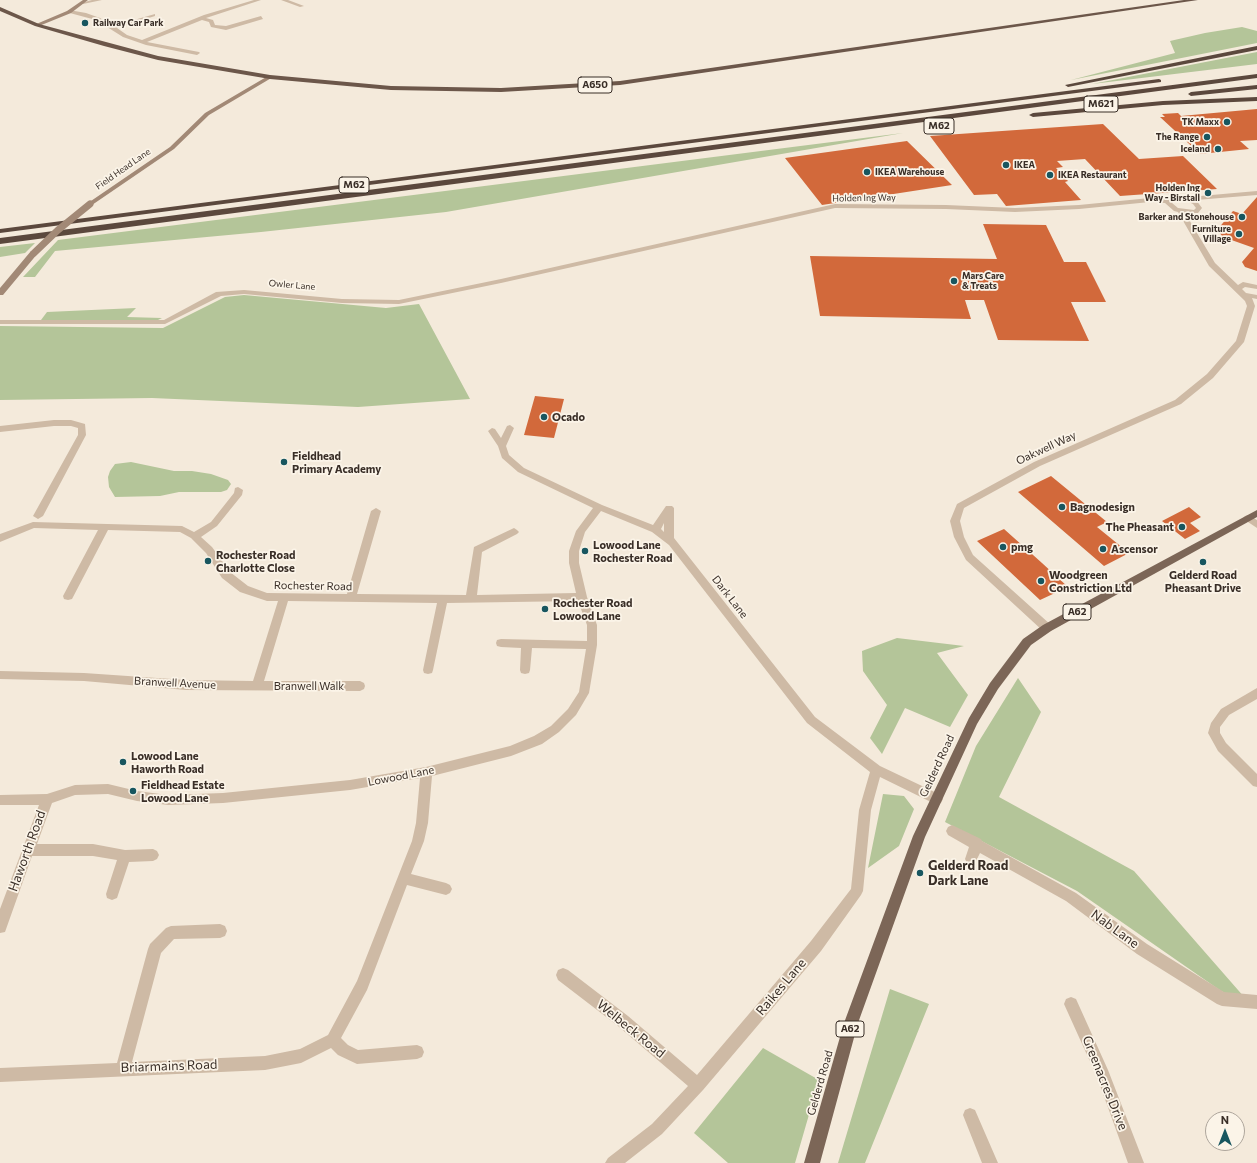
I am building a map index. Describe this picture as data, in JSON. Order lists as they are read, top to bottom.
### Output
{
  "streets": {
    "highway": ["A650", "M621", "M62"],
    "main road": ["Field Head Lane", "A62", "Gelderd Road"],
    "street": [
      "Holden Ing Way",
      "Owler Lane",
      "Oakwell Way",
      "Rochester Road",
      "Dark Lane",
      "Branwell Avenue",
      "Branwell Walk",
      "Lowood Lane",
      "Haworth Road",
      "Nab Lane",
      "Raikes Lane",
      "Welbeck Road",
      "Briarmains Road",
      "Greenacres Drive"
    ]
  },
  "crossings": [
    ["A650", "Field Head Lane"],
    ["M621", "M62"],
    ["Holden Ing Way", "Owler Lane"],
    ["Holden Ing Way", "Oakwell Way"],
    ["Oakwell Way", "Gelderd Road"],
    ["Rochester Road", "Lowood Lane"],
    ["Dark Lane", "Gelderd Road"],
    ["Dark Lane", "Lowood Lane"],
    ["Dark Lane", "Raikes Lane"],
    ["Branwell Avenue", "Branwell Walk"],
    ["Lowood Lane", "Haworth Road"],
    ["Raikes Lane", "Welbeck Road"]
  ],
  "places": [
    "Railway Car Park",
    "TK Maxx",
    "The Range",
    "Iceland",
    "IKEA",
    "IKEA Warehouse",
    "IKEA Restaurant",
    "Holden Ing Way - Birstall",
    "Barker and Stonehouse",
    "Furniture Village",
    "Mars Care & Treats",
    "Ocado",
    "Fieldhead Primary Academy",
    "Bagnodesign",
    "The Pheasant",
    "pmg",
    "Ascensor",
    "Lowood Lane Rochester Road",
    "Rochester Road Charlotte Close",
    "Gelderd Road Pheasant Drive",
    "Woodgreen Constriction Ltd",
    "Rochester Road Lowood Lane",
    "Lowood Lane Haworth Road",
    "Fieldhead Estate Lowood Lane",
    "Gelderd Road Dark Lane"
  ],
  "north": "top"
}
